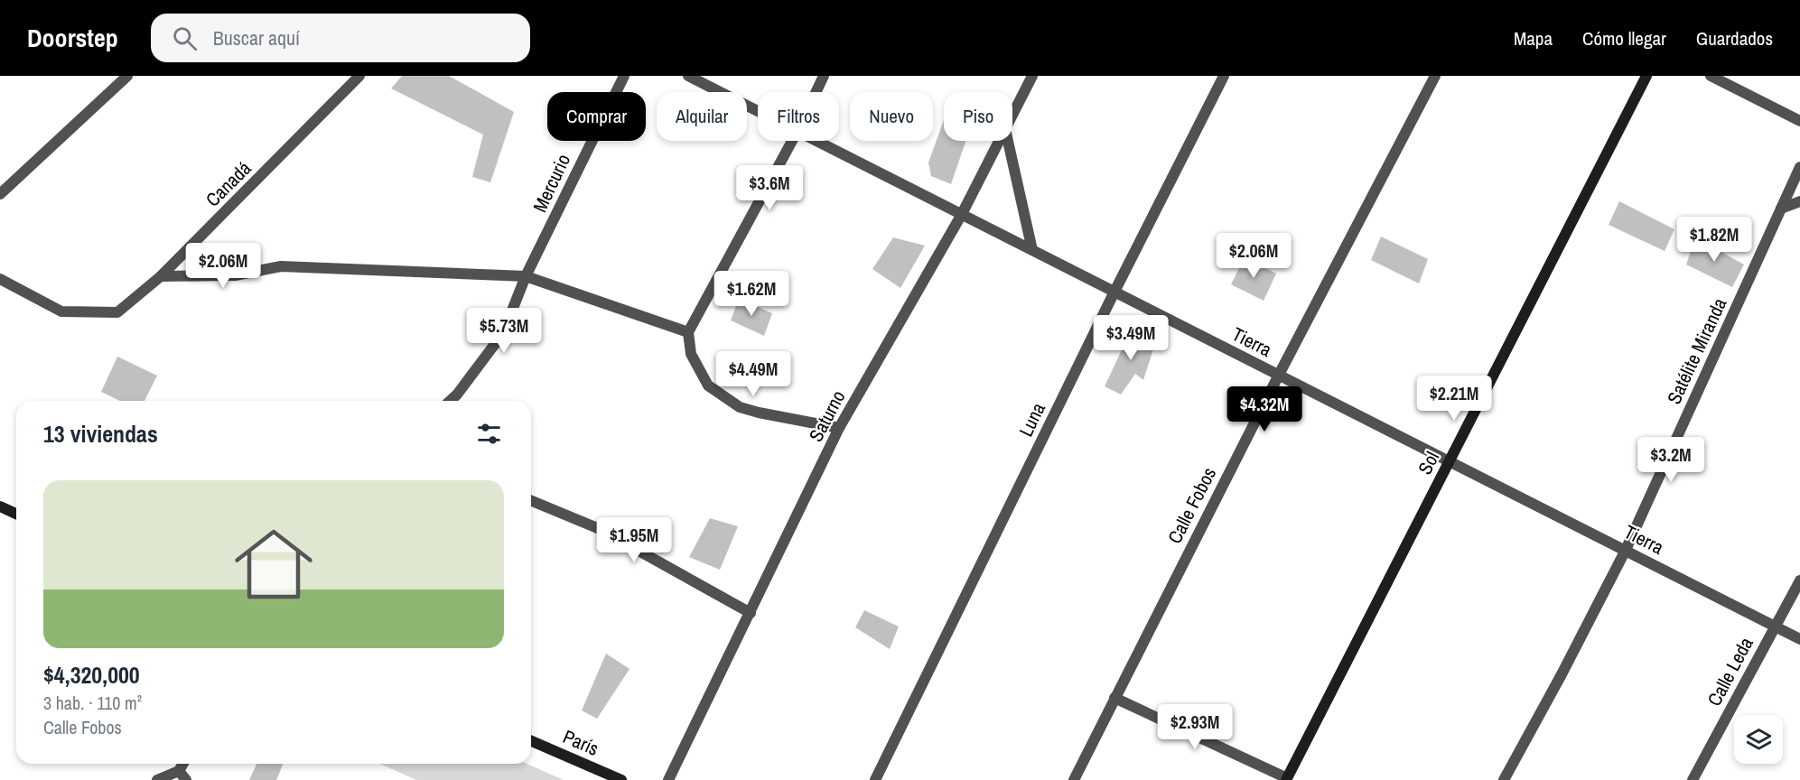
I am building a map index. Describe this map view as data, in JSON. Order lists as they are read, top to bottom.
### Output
{
  "streets": {
    "street": [
      "Mercurio",
      "Canadá",
      "Tierra",
      "Satélite Miranda",
      "Saturno",
      "Luna",
      "Sol",
      "Calle Fobos",
      "Calle Leda",
      "París"
    ]
  },
  "crossings": [
    ["Tierra", "Satélite Miranda"],
    ["Tierra", "Saturno"],
    ["Tierra", "Luna"],
    ["Tierra", "Sol"],
    ["Tierra", "Calle Fobos"],
    ["Tierra", "Calle Leda"]
  ],
  "page": {
    "header": "Doorstep",
    "search": "Buscar aquí",
    "nav": ["Mapa", "Cómo llegar", "Guardados"],
    "chip": [
      "Comprar",
      "Alquilar",
      "Filtros",
      "Nuevo",
      "Piso"
    ],
    "price": [
      "$3.6M",
      "$1.82M",
      "$2.06M",
      "$2.06M",
      "$1.62M",
      "$5.73M",
      "$3.49M",
      "$4.49M",
      "$2.21M",
      "$4.32M",
      "$3.2M",
      "$1.95M",
      "$2.93M"
    ],
    "heading": "13 viviendas",
    "list": [
      {
        "name": "$4,320,000",
        "note": "3 hab. · 110 m² · Calle Fobos"
      }
    ]
  }
}
